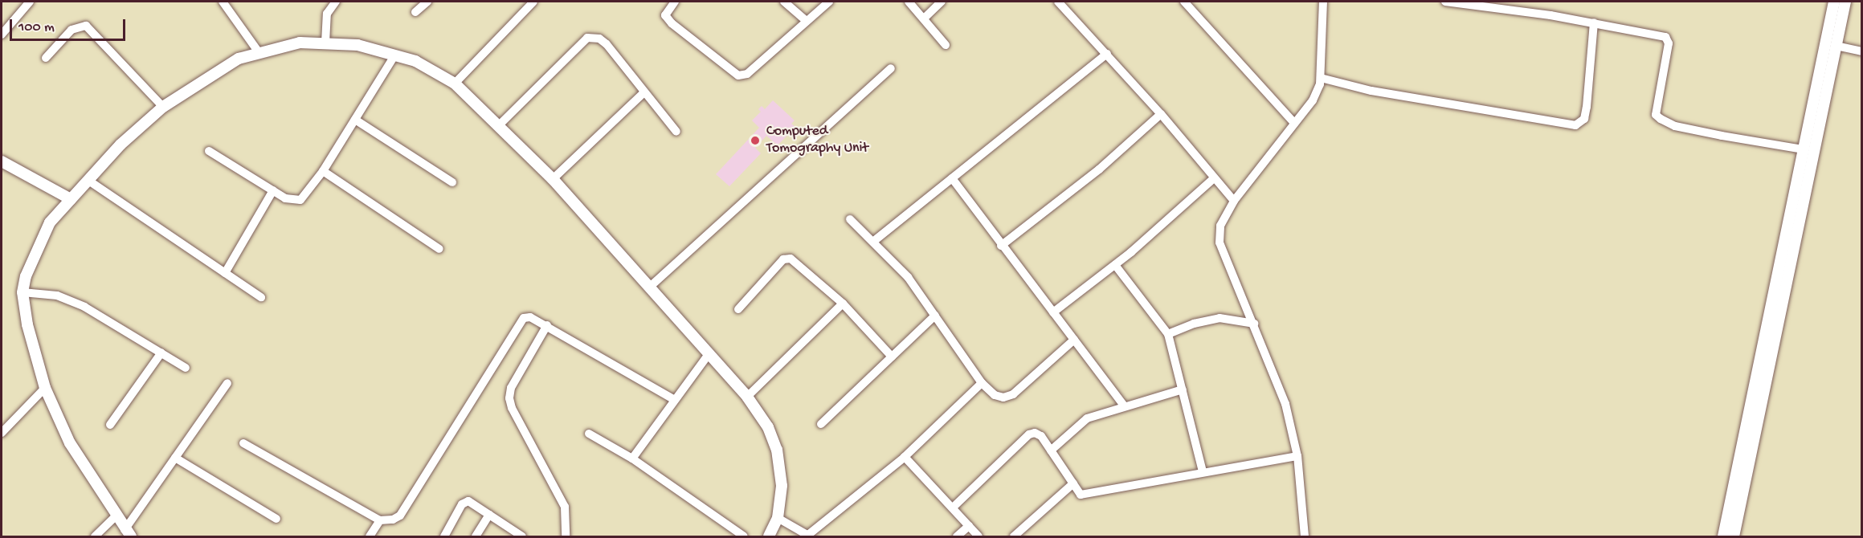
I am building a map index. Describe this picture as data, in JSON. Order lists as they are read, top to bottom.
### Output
{
  "places": ["Computed Tomography Unit"],
  "scale_bar": "100 m"
}
